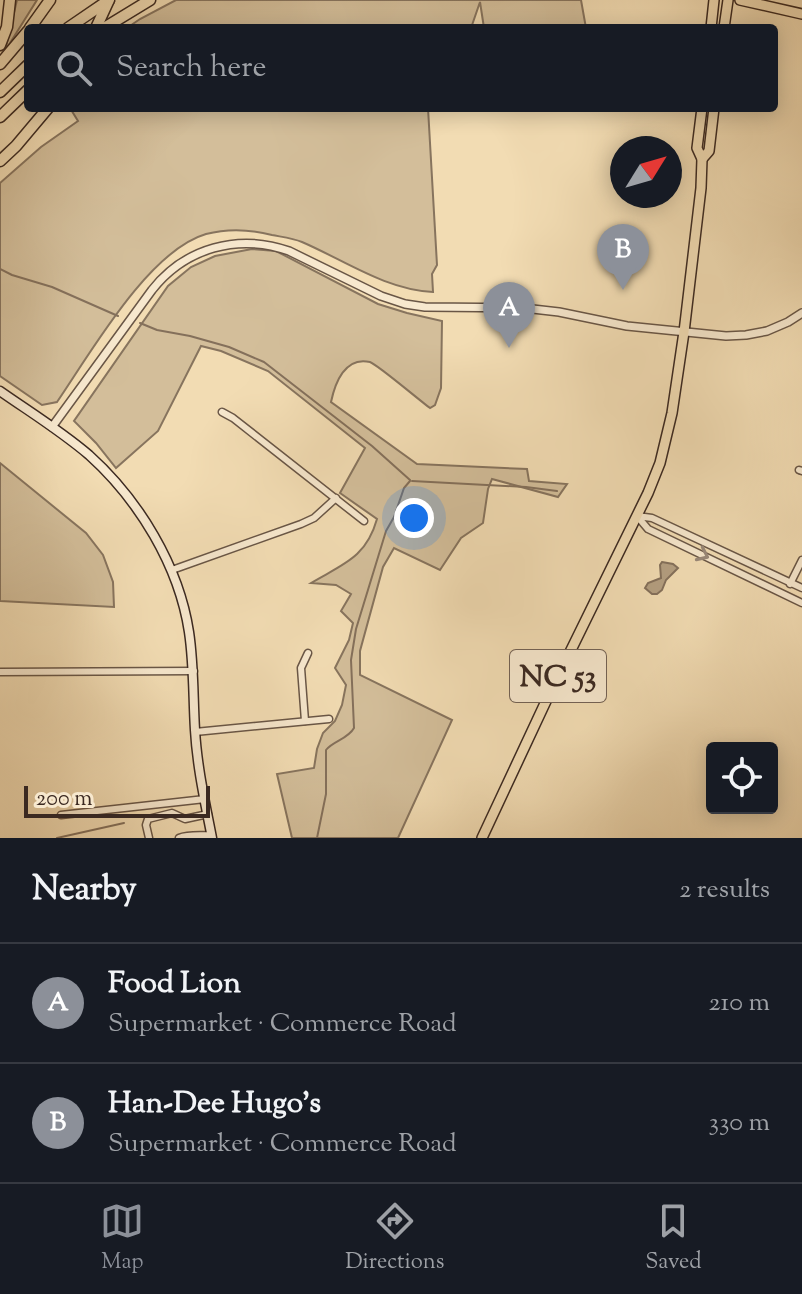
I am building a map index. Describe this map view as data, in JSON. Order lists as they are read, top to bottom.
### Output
{
  "streets": {
    "main road": ["NC 53"]
  },
  "scale_bar": "200 m",
  "north": "top right",
  "page": {
    "search": "Search here",
    "pins": ["B", "A"],
    "scale": "200 m",
    "heading": ["Nearby", "2 results"],
    "list": [
      {
        "mark": "A",
        "name": "Food Lion",
        "note": "Supermarket · Commerce Road",
        "value": "210 m"
      },
      {
        "mark": "B",
        "name": "Han-Dee Hugo's",
        "note": "Supermarket · Commerce Road",
        "value": "330 m"
      }
    ],
    "nav": ["Map", "Directions", "Saved"]
  }
}
